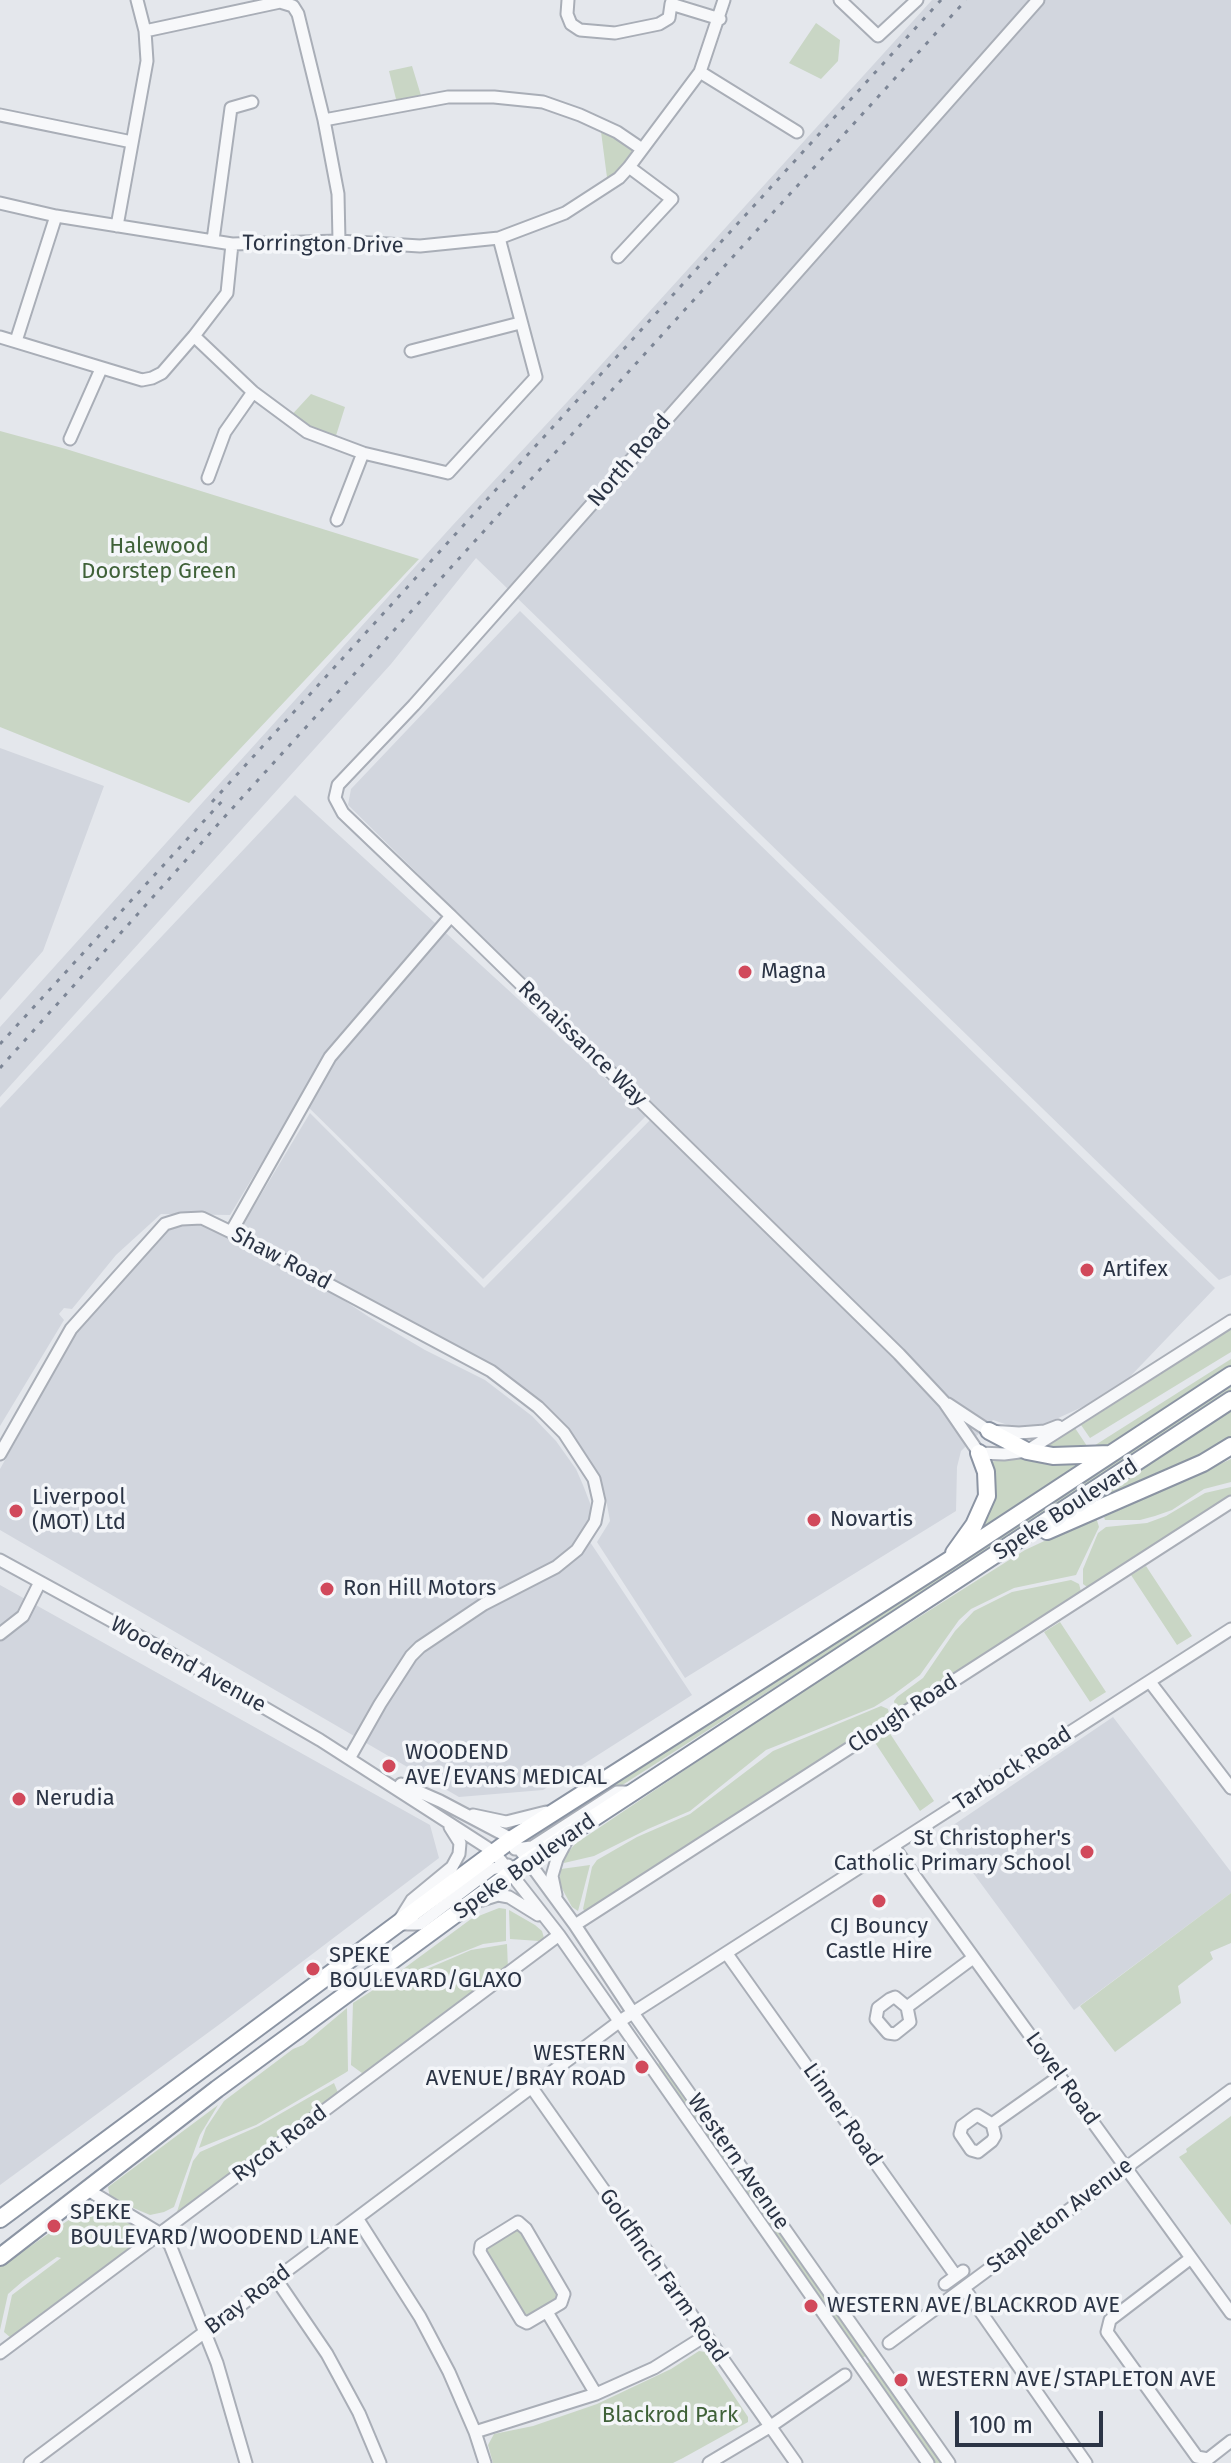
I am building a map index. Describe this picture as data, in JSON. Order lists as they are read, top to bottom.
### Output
{
  "streets": {
    "highway": ["Speke Boulevard"],
    "street": [
      "Torrington Drive",
      "North Road",
      "Renaissance Way",
      "Shaw Road",
      "Woodend Avenue",
      "Clough Road",
      "Tarbock Road",
      "Lovel Road",
      "Linner Road",
      "Rycot Road",
      "Western Avenue",
      "Stapleton Avenue",
      "Goldfinch Farm Road",
      "Bray Road"
    ]
  },
  "crossings": [
    ["North Road", "Renaissance Way"],
    ["Shaw Road", "Woodend Avenue"],
    ["Speke Boulevard", "Woodend Avenue"],
    ["Speke Boulevard", "Western Avenue"],
    ["Woodend Avenue", "Western Avenue"],
    ["Clough Road", "Western Avenue"],
    ["Tarbock Road", "Lovel Road"],
    ["Tarbock Road", "Linner Road"],
    ["Tarbock Road", "Western Avenue"],
    ["Tarbock Road", "Bray Road"],
    ["Lovel Road", "Stapleton Avenue"],
    ["Rycot Road", "Western Avenue"],
    ["Western Avenue", "Bray Road"],
    ["Goldfinch Farm Road", "Bray Road"]
  ],
  "parks": ["Halewood Doorstep Green", "Blackrod Park"],
  "places": [
    "Magna",
    "Artifex",
    "Liverpool (MOT) Ltd",
    "Novartis",
    "Ron Hill Motors",
    "WOODEND AVE/EVANS MEDICAL",
    "Nerudia",
    "St Christopher's Catholic Primary School",
    "CJ Bouncy Castle Hire",
    "SPEKE BOULEVARD/GLAXO",
    "WESTERN AVENUE/BRAY ROAD",
    "SPEKE BOULEVARD/WOODEND LANE",
    "WESTERN AVE/BLACKROD AVE",
    "WESTERN AVE/STAPLETON AVE"
  ],
  "scale_bar": "100 m"
}
